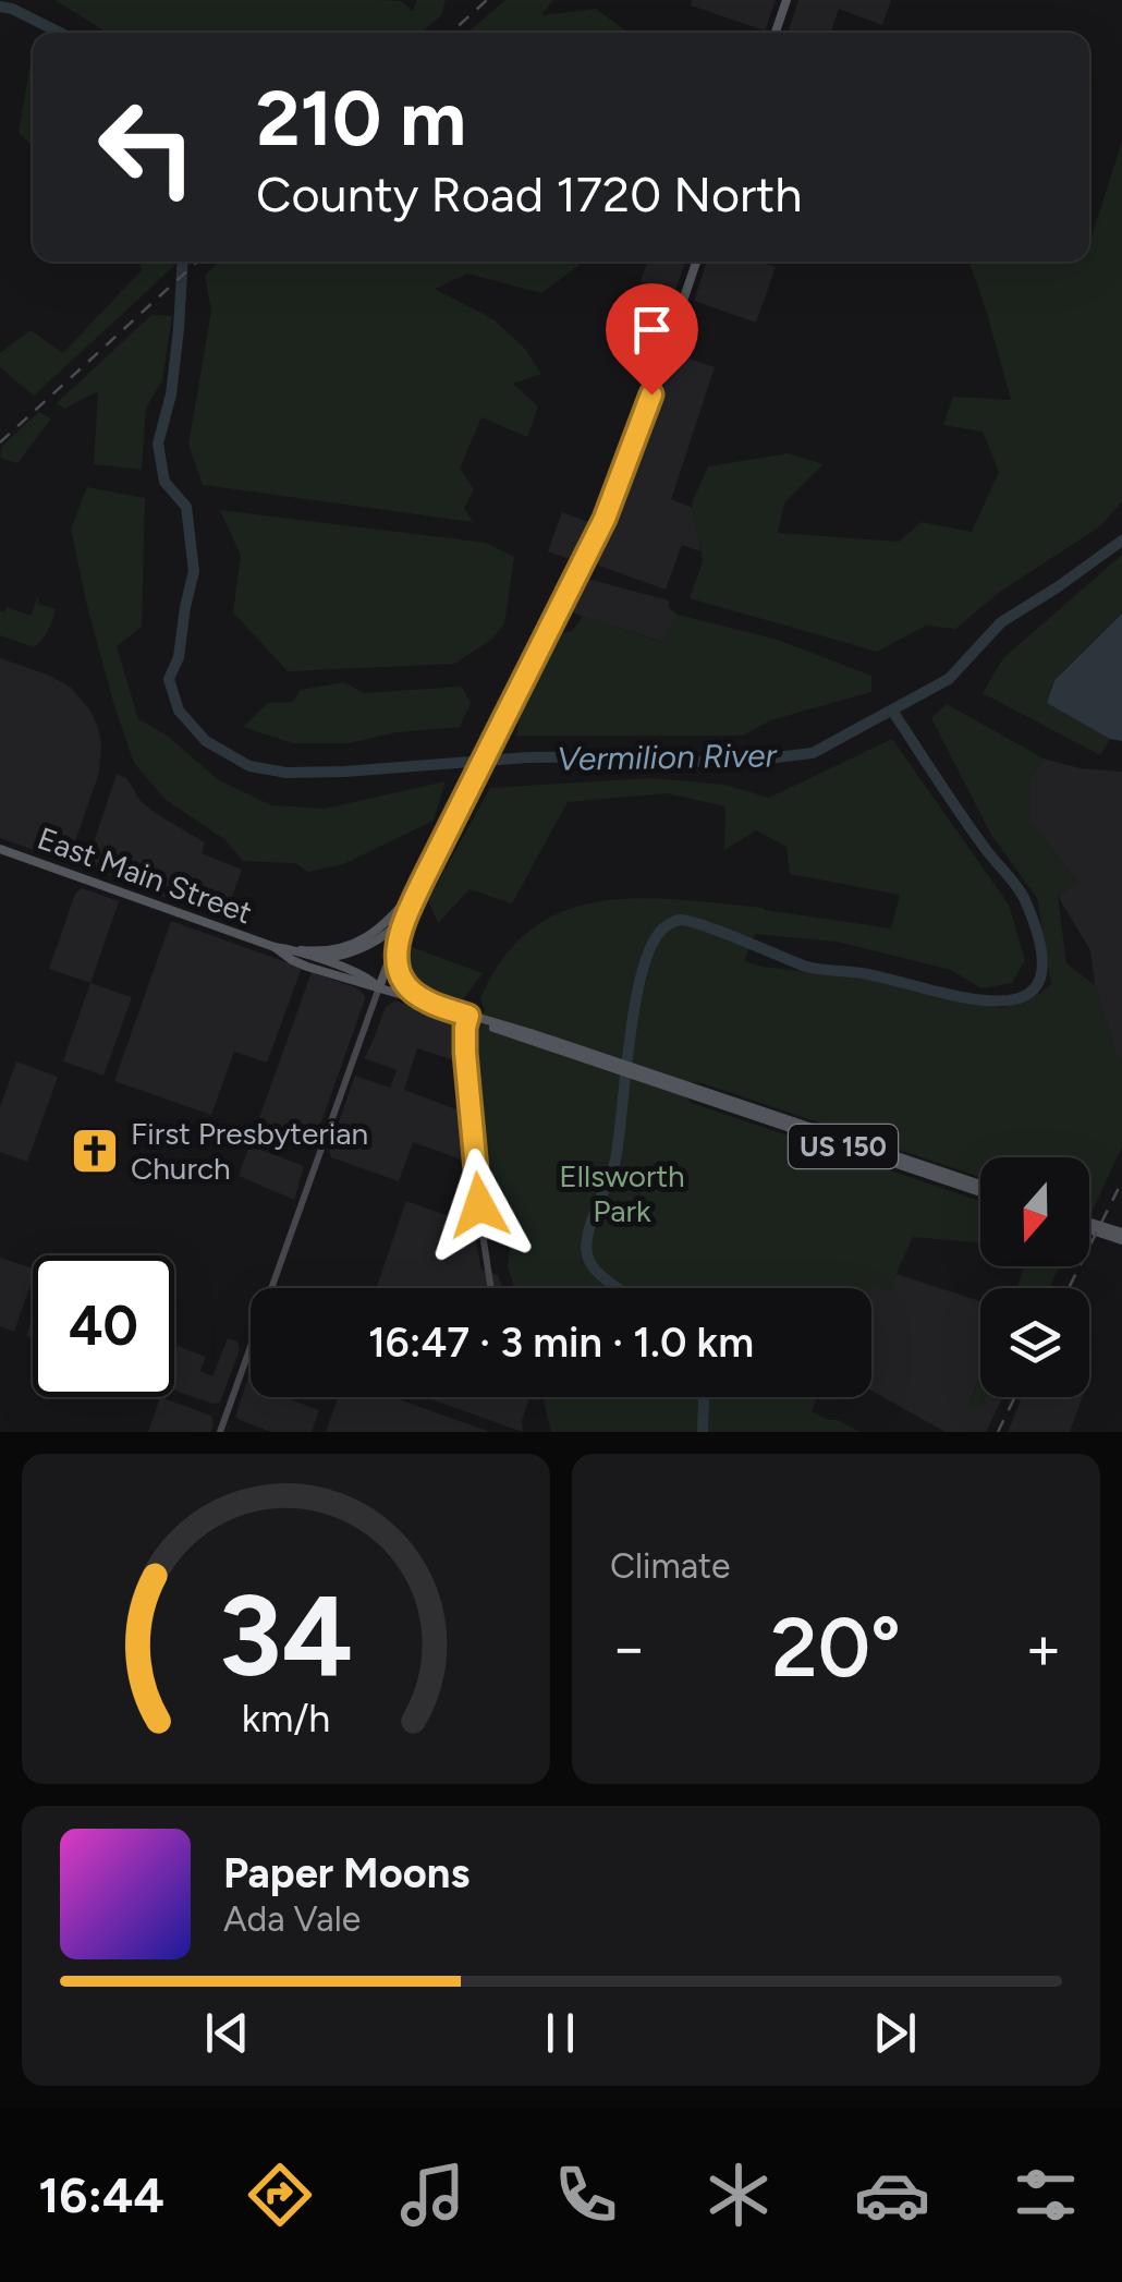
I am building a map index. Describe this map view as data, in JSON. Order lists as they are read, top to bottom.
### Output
{
  "streets": {
    "main road": ["East Main Street", "US 150"]
  },
  "crossings": [
    ["East Main Street", "US 150"]
  ],
  "water": ["Vermilion River"],
  "parks": ["Ellsworth Park"],
  "places": {
    "church": ["First Presbyterian Church"]
  },
  "north": "bottom",
  "page": {
    "turn": ["210 m", "County Road 1720 North"],
    "limit": "40",
    "trip": "16:47 · 3 min · 1.0 km",
    "tile": "Climate",
    "heat": ["−", "20°", "+"],
    "song": ["Paper Moons", "Ada Vale"],
    "tabs": "16:44",
    "gauge": ["34", "km/h"]
  }
}
